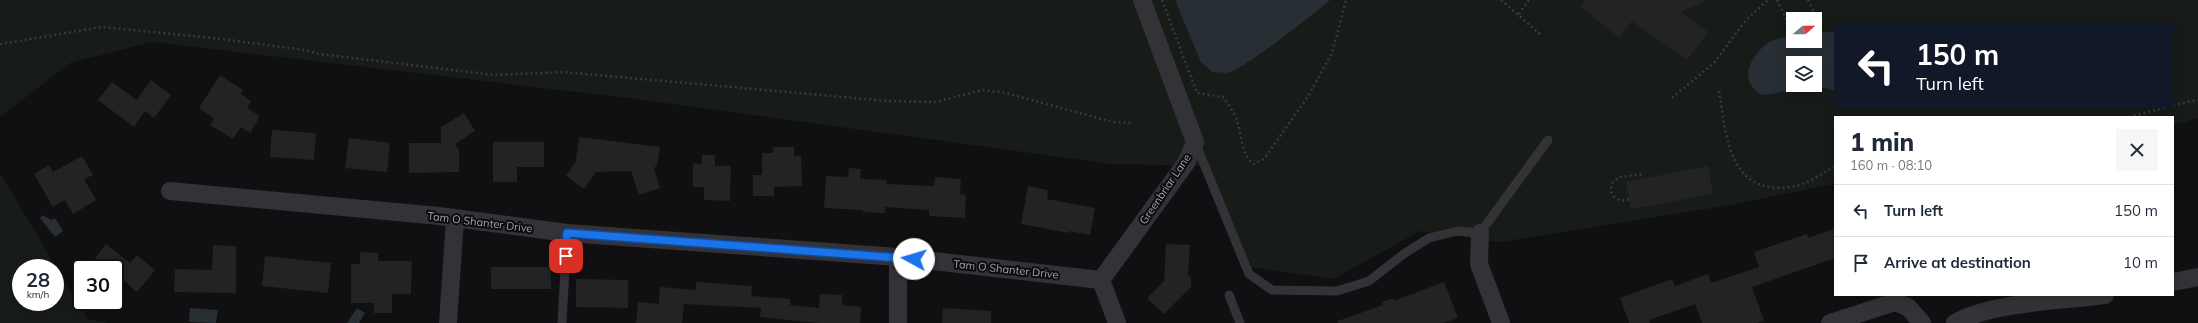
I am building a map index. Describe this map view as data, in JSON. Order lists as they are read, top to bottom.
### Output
{
  "streets": {
    "street": ["Greenbriar Lane", "Tam O Shanter Drive"]
  },
  "crossings": [
    ["Greenbriar Lane", "Tam O Shanter Drive"]
  ],
  "north": "right",
  "page": {
    "turn": ["150 m", "Turn left"],
    "heading": ["1 min", "160 m · 08:10"],
    "list": [
      {
        "name": "Turn left",
        "value": "150 m"
      },
      {
        "name": "Arrive at destination",
        "value": "10 m"
      }
    ],
    "speed": "28 km/h",
    "limit": "30"
  }
}
